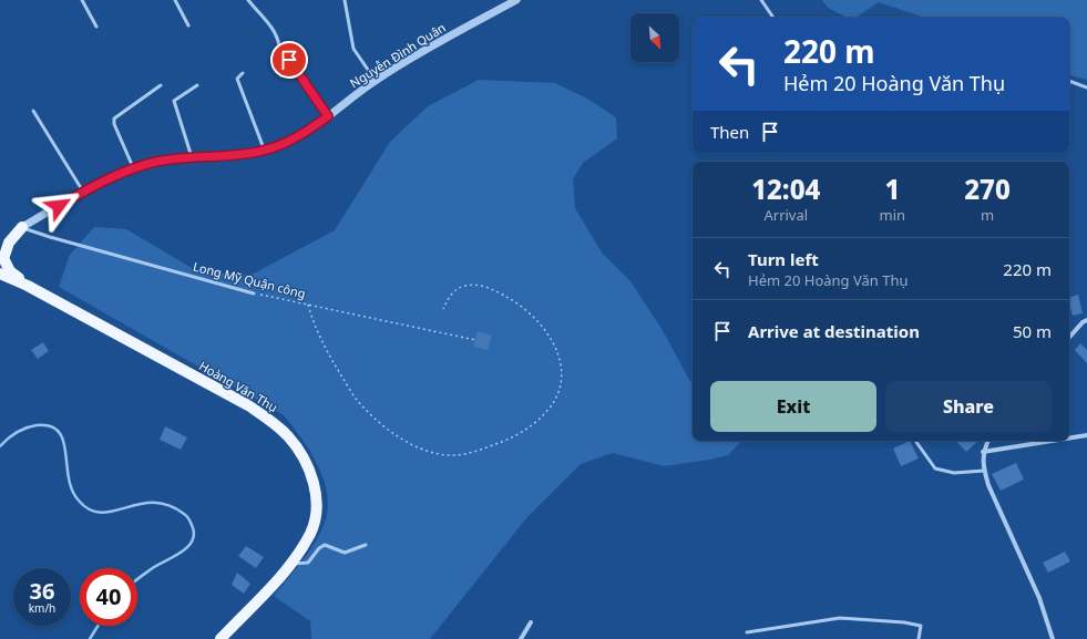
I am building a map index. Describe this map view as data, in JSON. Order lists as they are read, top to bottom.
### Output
{
  "streets": {
    "main road": ["Hoàng Văn Thụ"],
    "street": ["Nguyễn Đình Quân"],
    "lane": ["Long Mỹ Quận công"]
  },
  "crossings": [
    ["Nguyễn Đình Quân", "Long Mỹ Quận công"]
  ],
  "north": "bottom right",
  "page": {
    "turn": ["220 m", "Hẻm 20 Hoàng Văn Thụ"],
    "then": "Then",
    "eta": [
      "12:04",
      "Arrival",
      "1",
      "min",
      "270",
      "m"
    ],
    "list": [
      {
        "name": "Turn left",
        "note": "Hẻm 20 Hoàng Văn Thụ",
        "value": "220 m"
      },
      {
        "name": "Arrive at destination",
        "value": "50 m"
      }
    ],
    "buttons": ["Exit", "Share"],
    "speed": "36 km/h",
    "limit": "40"
  }
}
